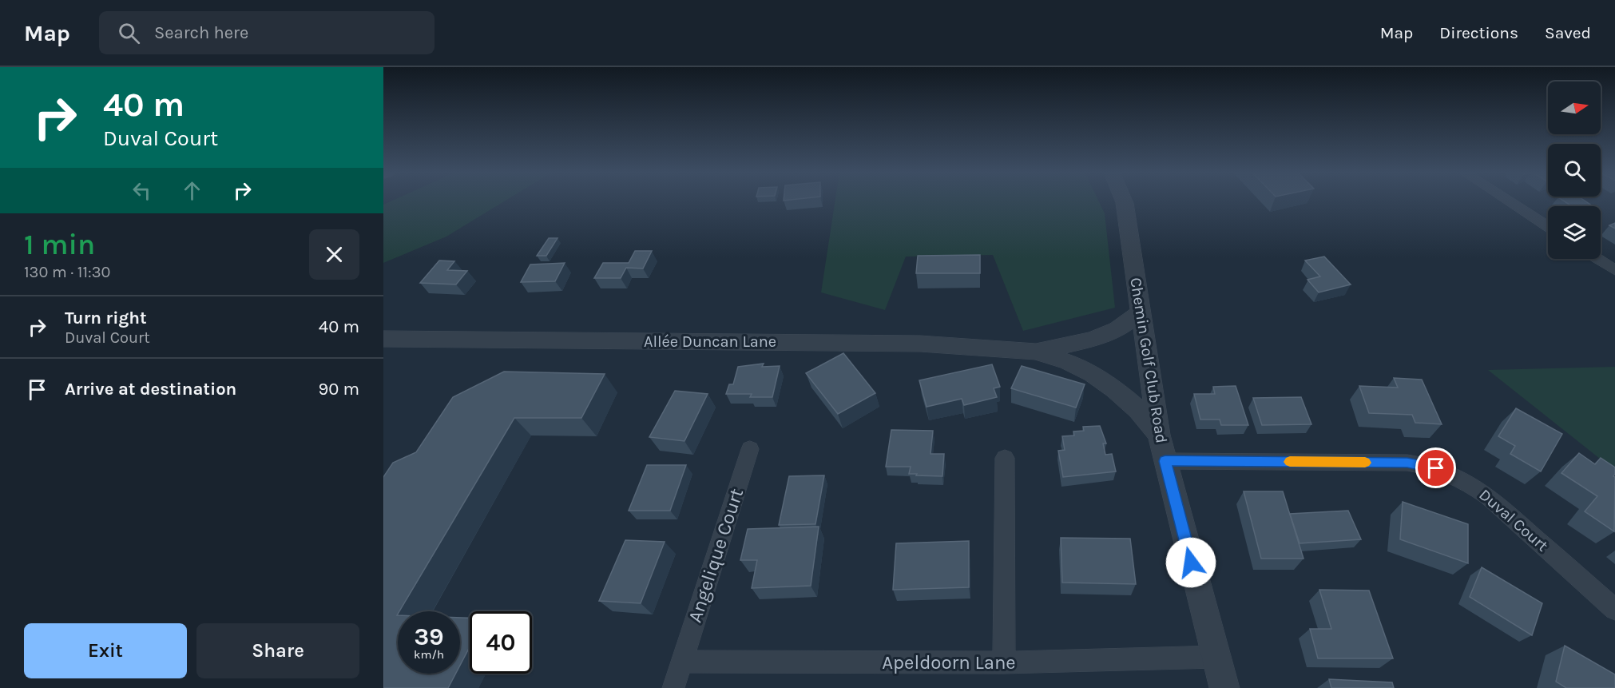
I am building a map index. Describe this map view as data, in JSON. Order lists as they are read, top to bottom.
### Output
{
  "streets": {
    "street": [
      "Allée Duncan Lane",
      "Chemin Golf Club Road",
      "Duval Court",
      "Angelique Court",
      "Apeldoorn Lane"
    ]
  },
  "crossings": [
    ["Chemin Golf Club Road", "Duval Court"],
    ["Chemin Golf Club Road", "Apeldoorn Lane"],
    ["Angelique Court", "Apeldoorn Lane"]
  ],
  "north": "right",
  "page": {
    "header": "Map",
    "search": "Search here",
    "nav": ["Map", "Directions", "Saved"],
    "turn": ["40 m", "Duval Court"],
    "heading": ["1 min", "130 m · 11:30"],
    "list": [
      {
        "name": "Turn right",
        "note": "Duval Court",
        "value": "40 m"
      },
      {
        "name": "Arrive at destination",
        "value": "90 m"
      }
    ],
    "speed": "39 km/h",
    "limit": "40",
    "buttons": ["Exit", "Share"]
  }
}
